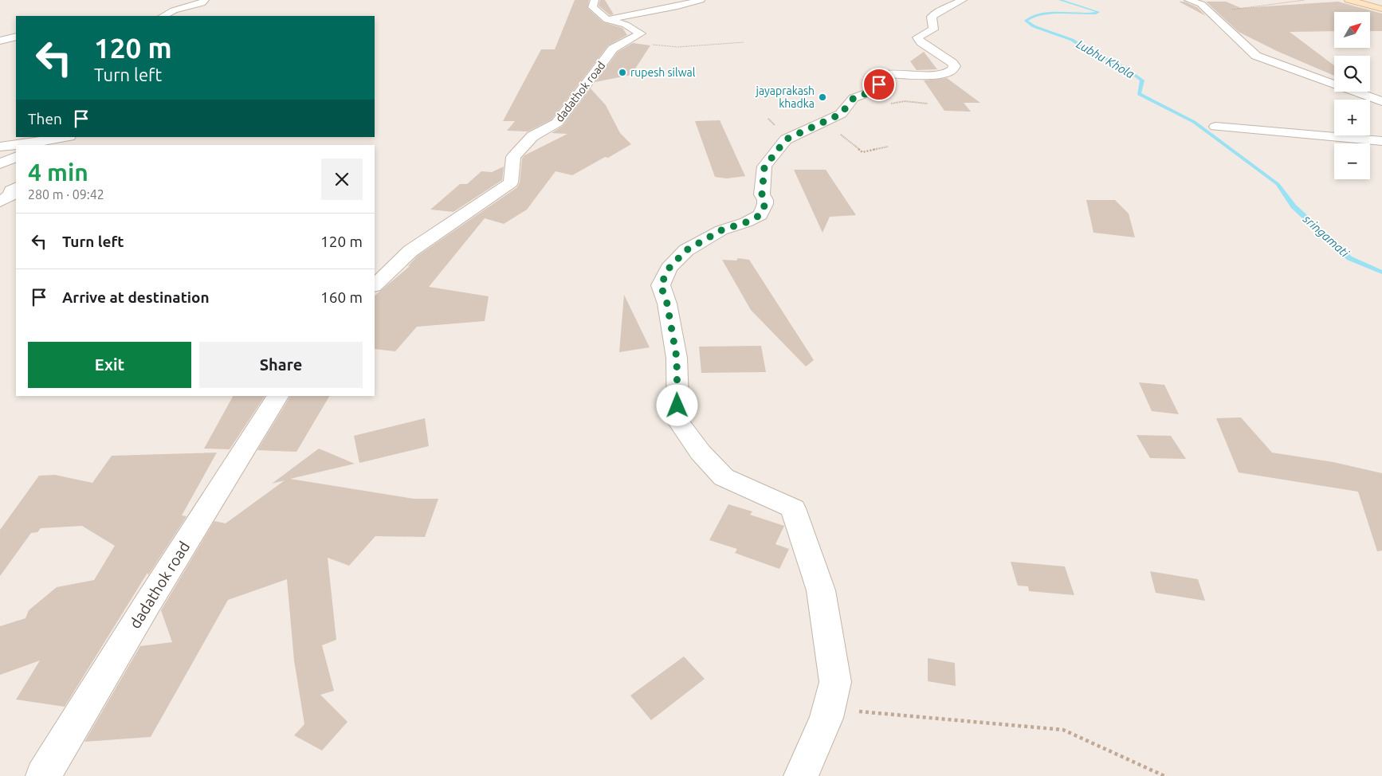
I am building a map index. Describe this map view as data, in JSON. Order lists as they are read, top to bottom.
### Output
{
  "streets": {
    "street": ["dadathok road"]
  },
  "water": ["Lubhu Khola", "sringamati"],
  "places": ["rupesh silwal", "jayaprakash khadka"],
  "north": "top right",
  "page": {
    "map_buttons": ["+", "−"],
    "turn": ["120 m", "Turn left"],
    "then": "Then",
    "heading": ["4 min", "280 m · 09:42"],
    "list": [
      {
        "name": "Turn left",
        "value": "120 m"
      },
      {
        "name": "Arrive at destination",
        "value": "160 m"
      }
    ],
    "buttons": ["Exit", "Share"]
  }
}
